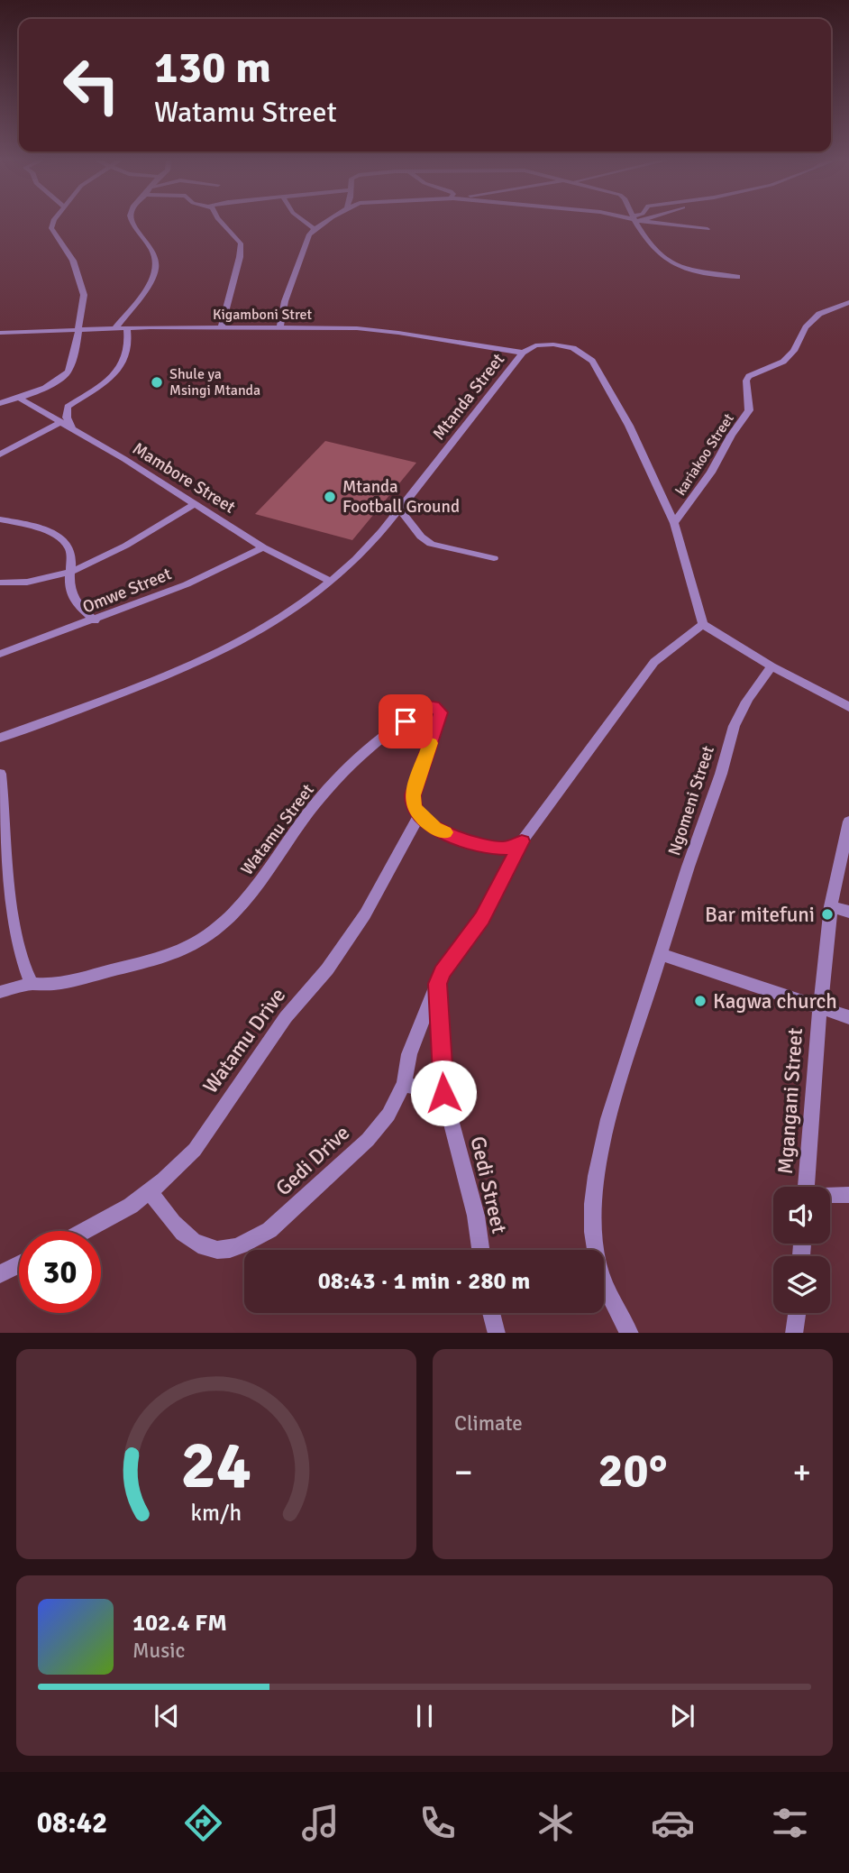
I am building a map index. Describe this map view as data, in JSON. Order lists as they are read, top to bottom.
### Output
{
  "streets": {
    "street": [
      "Kigamboni Stret",
      "Mtanda Street",
      "kariakoo Street",
      "Mambore Street",
      "Omwe Street",
      "Ngomeni Street",
      "Watamu Street",
      "Watamu Drive",
      "Mgangani Street",
      "Gedi Drive",
      "Gedi Street"
    ]
  },
  "crossings": [
    ["Kigamboni Stret", "Mtanda Street"],
    ["Mtanda Street", "kariakoo Street"],
    ["Mtanda Street", "Mambore Street"],
    ["Mambore Street", "Omwe Street"],
    ["Watamu Street", "Watamu Drive"],
    ["Watamu Drive", "Gedi Drive"],
    ["Gedi Drive", "Gedi Street"]
  ],
  "places": [
    "Shule ya Msingi Mtanda",
    "Mtanda Football Ground",
    "Bar mitefuni",
    "Kagwa church"
  ],
  "page": {
    "turn": ["130 m", "Watamu Street"],
    "limit": "30",
    "trip": "08:43 · 1 min · 280 m",
    "tile": "Climate",
    "heat": ["−", "20°", "+"],
    "song": ["102.4 FM", "Music"],
    "tabs": "08:42",
    "gauge": ["24", "km/h"]
  }
}
